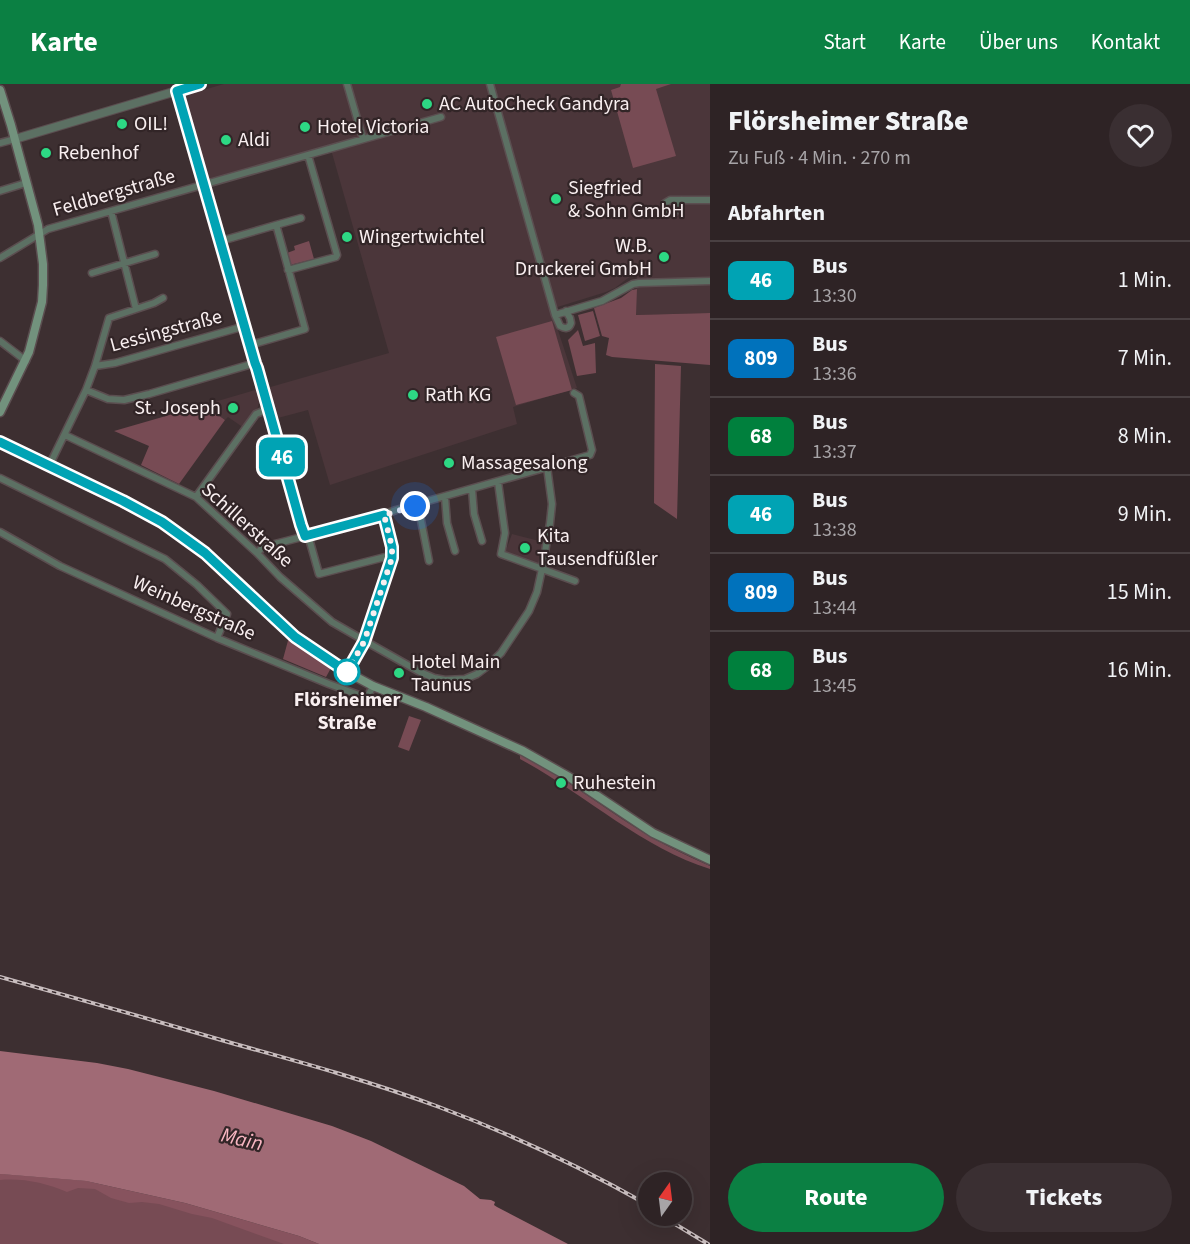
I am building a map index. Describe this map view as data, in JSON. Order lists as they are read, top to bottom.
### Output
{
  "streets": {
    "street": [
      "Feldbergstraße",
      "Lessingstraße",
      "Schillerstraße",
      "Weinbergstraße"
    ]
  },
  "water": ["Main"],
  "places": [
    "AC AutoCheck Gandyra",
    "OIL!",
    "Hotel Victoria",
    "Aldi",
    "Rebenhof",
    "Siegfried & Sohn GmbH",
    "Wingertwichtel",
    "W.B. Druckerei GmbH",
    "Rath KG",
    "St. Joseph",
    "Massagesalong",
    "Kita Tausendfüßler",
    "Flörsheimer Straße",
    "Hotel Main Taunus",
    "Ruhestein"
  ],
  "lines": ["bus line 46"],
  "north": "top",
  "page": {
    "header": "Karte",
    "nav": [
      "Start",
      "Karte",
      "Über uns",
      "Kontakt"
    ],
    "on_map": "46",
    "heading": [
      ["Flörsheimer Straße", "Zu Fuß · 4 Min. · 270 m"],
      "Abfahrten"
    ],
    "list": [
      {
        "mark": "46",
        "name": "Bus",
        "note": "13:30",
        "value": "1 Min."
      },
      {
        "mark": "809",
        "name": "Bus",
        "note": "13:36",
        "value": "7 Min."
      },
      {
        "mark": "68",
        "name": "Bus",
        "note": "13:37",
        "value": "8 Min."
      },
      {
        "mark": "46",
        "name": "Bus",
        "note": "13:38",
        "value": "9 Min."
      },
      {
        "mark": "809",
        "name": "Bus",
        "note": "13:44",
        "value": "15 Min."
      },
      {
        "mark": "68",
        "name": "Bus",
        "note": "13:45",
        "value": "16 Min."
      }
    ],
    "buttons": ["Route", "Tickets"]
  }
}
